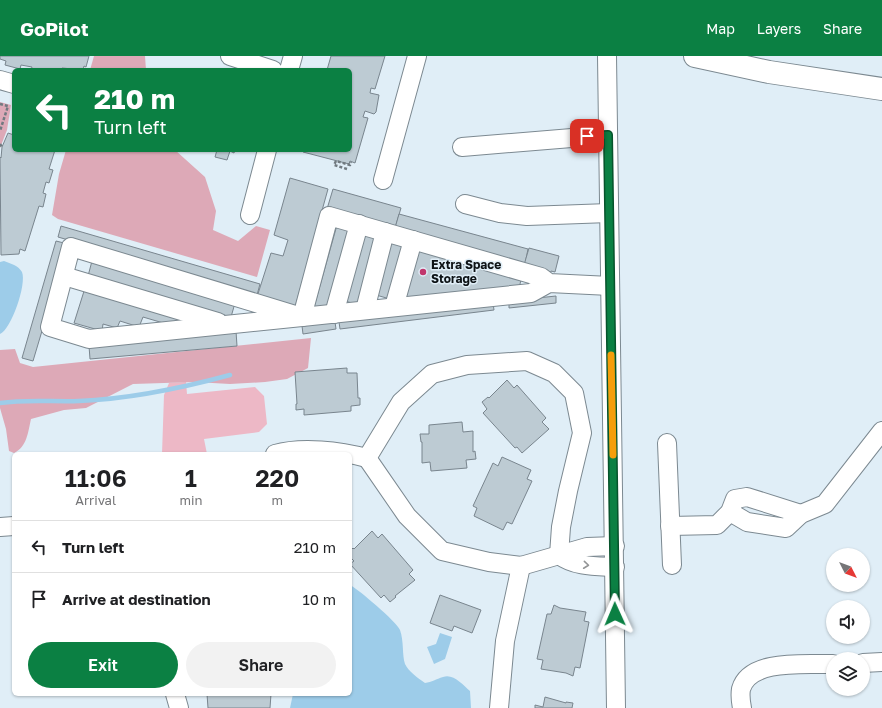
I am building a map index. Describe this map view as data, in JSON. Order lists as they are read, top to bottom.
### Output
{
  "places": ["Extra Space Storage"],
  "north": "bottom right",
  "page": {
    "header": "GoPilot",
    "nav": ["Map", "Layers", "Share"],
    "turn": ["210 m", "Turn left"],
    "eta": [
      "11:06",
      "Arrival",
      "1",
      "min",
      "220",
      "m"
    ],
    "list": [
      {
        "name": "Turn left",
        "value": "210 m"
      },
      {
        "name": "Arrive at destination",
        "value": "10 m"
      }
    ],
    "buttons": ["Exit", "Share"]
  }
}
